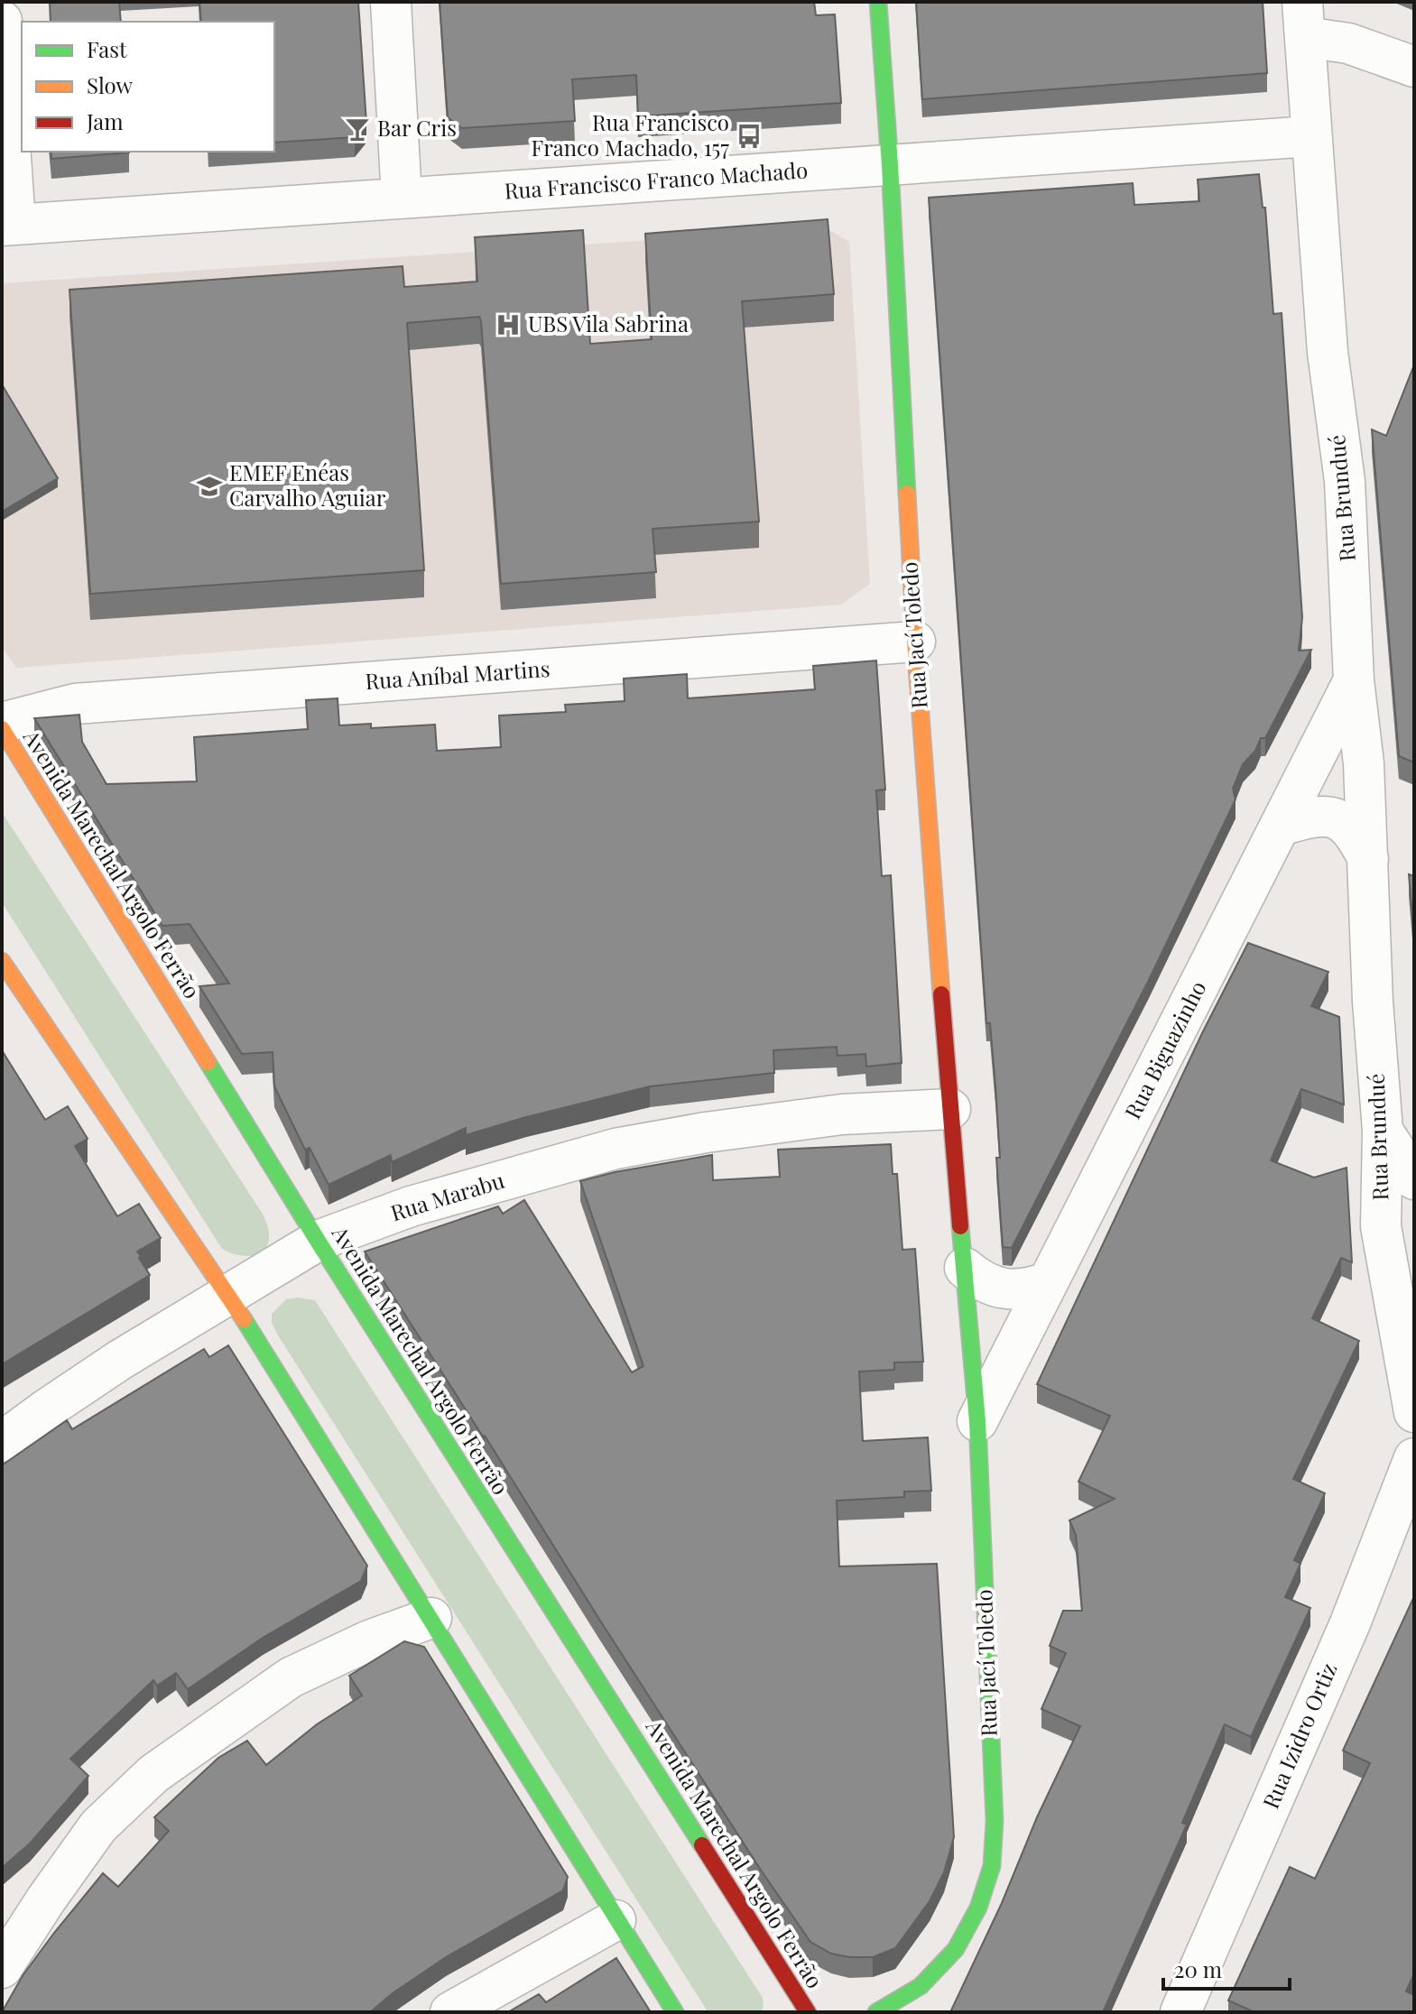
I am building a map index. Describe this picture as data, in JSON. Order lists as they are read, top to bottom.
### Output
{
  "streets": {
    "street": [
      "Rua Francisco Franco Machado",
      "Rua Brundué",
      "Rua Jací Toledo",
      "Rua Aníbal Martins",
      "Avenida Marechal Argolo Ferrão",
      "Rua Biguazinho",
      "Rua Marabu",
      "Rua Izidro Ortiz"
    ]
  },
  "crossings": [
    ["Rua Francisco Franco Machado", "Rua Brundué"],
    ["Rua Francisco Franco Machado", "Rua Jací Toledo"],
    ["Rua Brundué", "Rua Biguazinho"],
    ["Rua Jací Toledo", "Rua Aníbal Martins"],
    ["Rua Jací Toledo", "Rua Biguazinho"],
    ["Rua Jací Toledo", "Rua Marabu"],
    ["Avenida Marechal Argolo Ferrão", "Rua Marabu"]
  ],
  "places": {
    "bar": ["Bar Cris"],
    "bus stop": ["Rua Francisco Franco Machado, 157"],
    "hospital": ["UBS Vila Sabrina"],
    "school or university": ["EMEF Enéas Carvalho Aguiar"]
  },
  "legend": ["Fast", "Slow", "Jam"],
  "scale_bar": "20 m"
}
